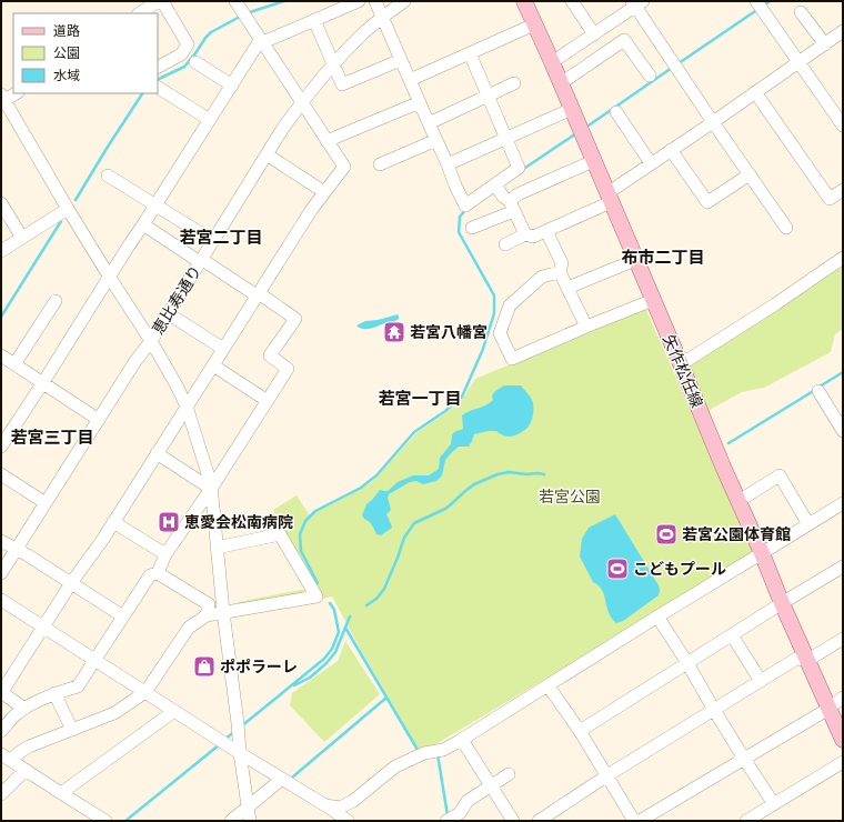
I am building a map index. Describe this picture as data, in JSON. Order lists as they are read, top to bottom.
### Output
{
  "streets": {
    "main road": ["矢作松任線"],
    "street": ["恵比寿通り"]
  },
  "districts": [
    "若宮二丁目",
    "布市二丁目",
    "若宮一丁目",
    "若宮三丁目"
  ],
  "parks": ["若宮公園"],
  "places": {
    "temple": ["若宮八幡宮"],
    "hospital": ["恵愛会松南病院"],
    "sports": ["若宮公園体育館", "こどもプール"],
    "shop": ["ポポラーレ"]
  },
  "legend": ["道路", "公園", "水域"]
}
